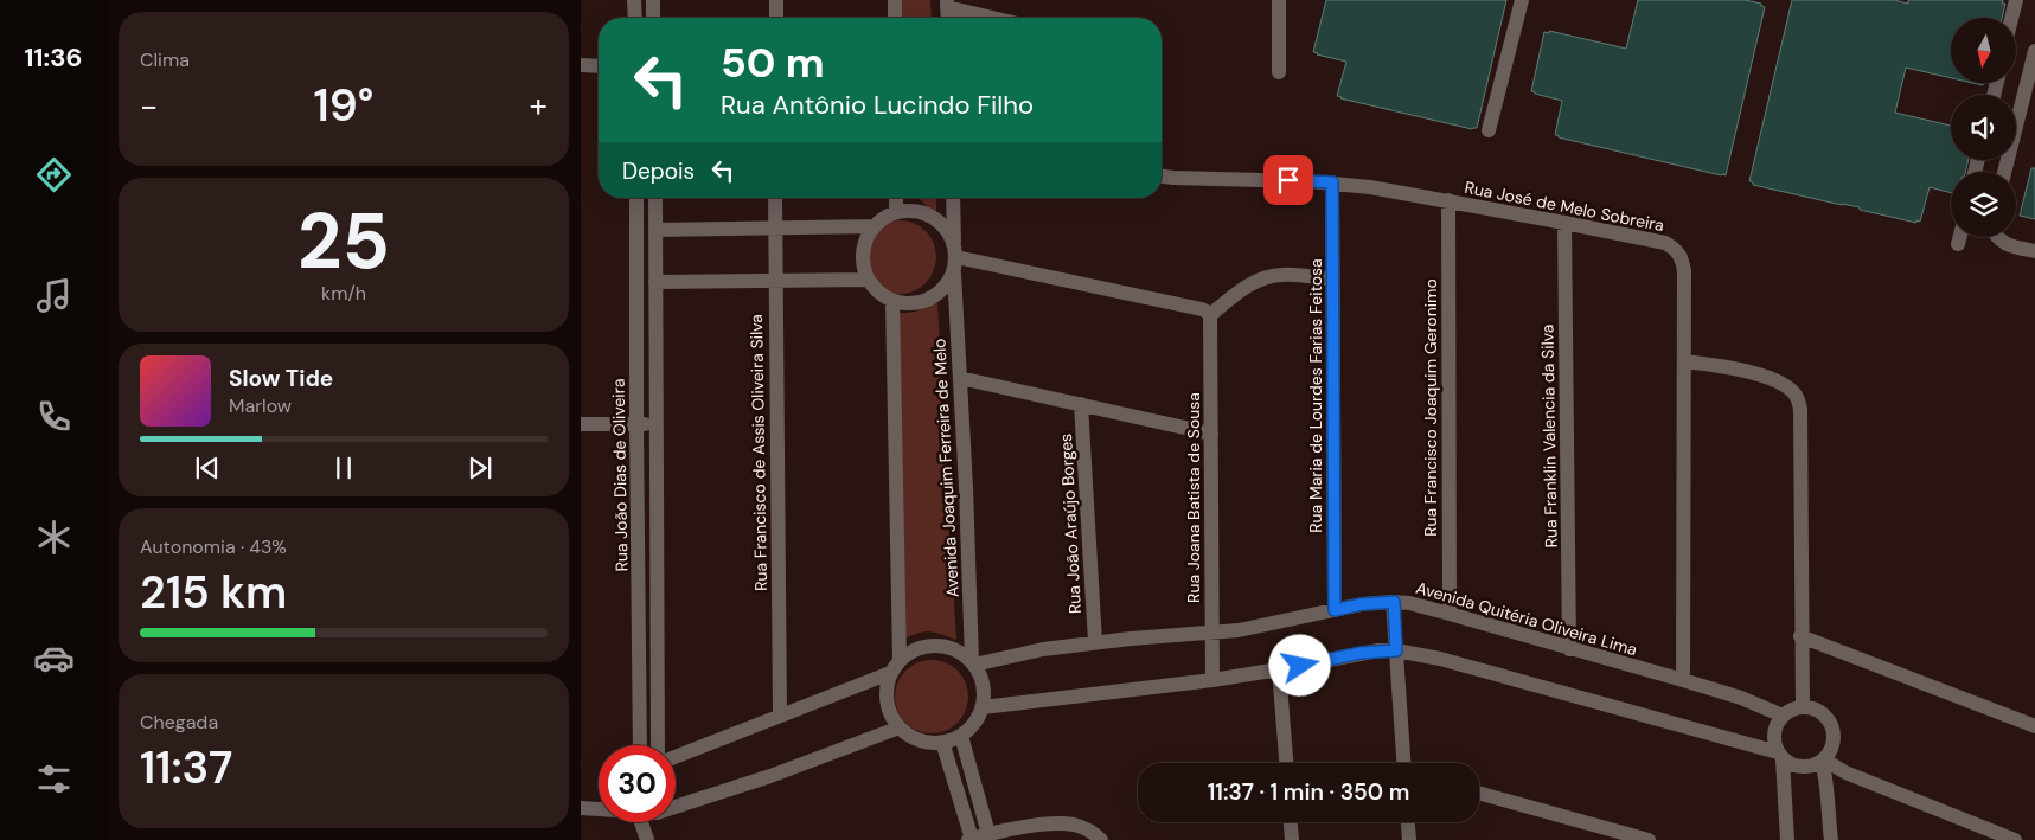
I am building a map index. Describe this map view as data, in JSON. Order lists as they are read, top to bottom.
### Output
{
  "streets": {
    "street": [
      "Rua José de Melo Sobreira",
      "Rua Maria de Lourdes Farias Feitosa",
      "Rua Francisco Joaquim Geronimo",
      "Rua Franklin Valencia da Silva",
      "Rua Francisco de Assis Oliveira Silva",
      "Avenida Joaquim Ferreira de Melo",
      "Rua João Dias de Oliveira",
      "Rua Joana Batista de Sousa",
      "Rua João Araújo Borges",
      "Avenida Quitéria Oliveira Lima"
    ]
  },
  "crossings": [
    ["Rua José de Melo Sobreira", "Rua Maria de Lourdes Farias Feitosa"],
    ["Rua José de Melo Sobreira", "Rua Francisco Joaquim Geronimo"],
    ["Rua José de Melo Sobreira", "Rua Franklin Valencia da Silva"],
    ["Rua José de Melo Sobreira", "Avenida Quitéria Oliveira Lima"],
    ["Rua Maria de Lourdes Farias Feitosa", "Avenida Quitéria Oliveira Lima"],
    ["Rua Francisco Joaquim Geronimo", "Avenida Quitéria Oliveira Lima"],
    ["Rua Franklin Valencia da Silva", "Avenida Quitéria Oliveira Lima"],
    ["Avenida Joaquim Ferreira de Melo", "Avenida Quitéria Oliveira Lima"],
    ["Rua Joana Batista de Sousa", "Avenida Quitéria Oliveira Lima"],
    ["Rua João Araújo Borges", "Avenida Quitéria Oliveira Lima"]
  ],
  "north": "bottom",
  "page": {
    "tabs": "11:36",
    "tile": [
      "Clima",
      ["25", "km/h"],
      ["Autonomia · 43%", "215 km"],
      ["Chegada", "11:37"]
    ],
    "turn": ["50 m", "Rua Antônio Lucindo Filho"],
    "heat": ["−", "19°", "+"],
    "then": "Depois",
    "song": ["Slow Tide", "Marlow"],
    "limit": "30",
    "trip": "11:37 · 1 min · 350 m"
  }
}
